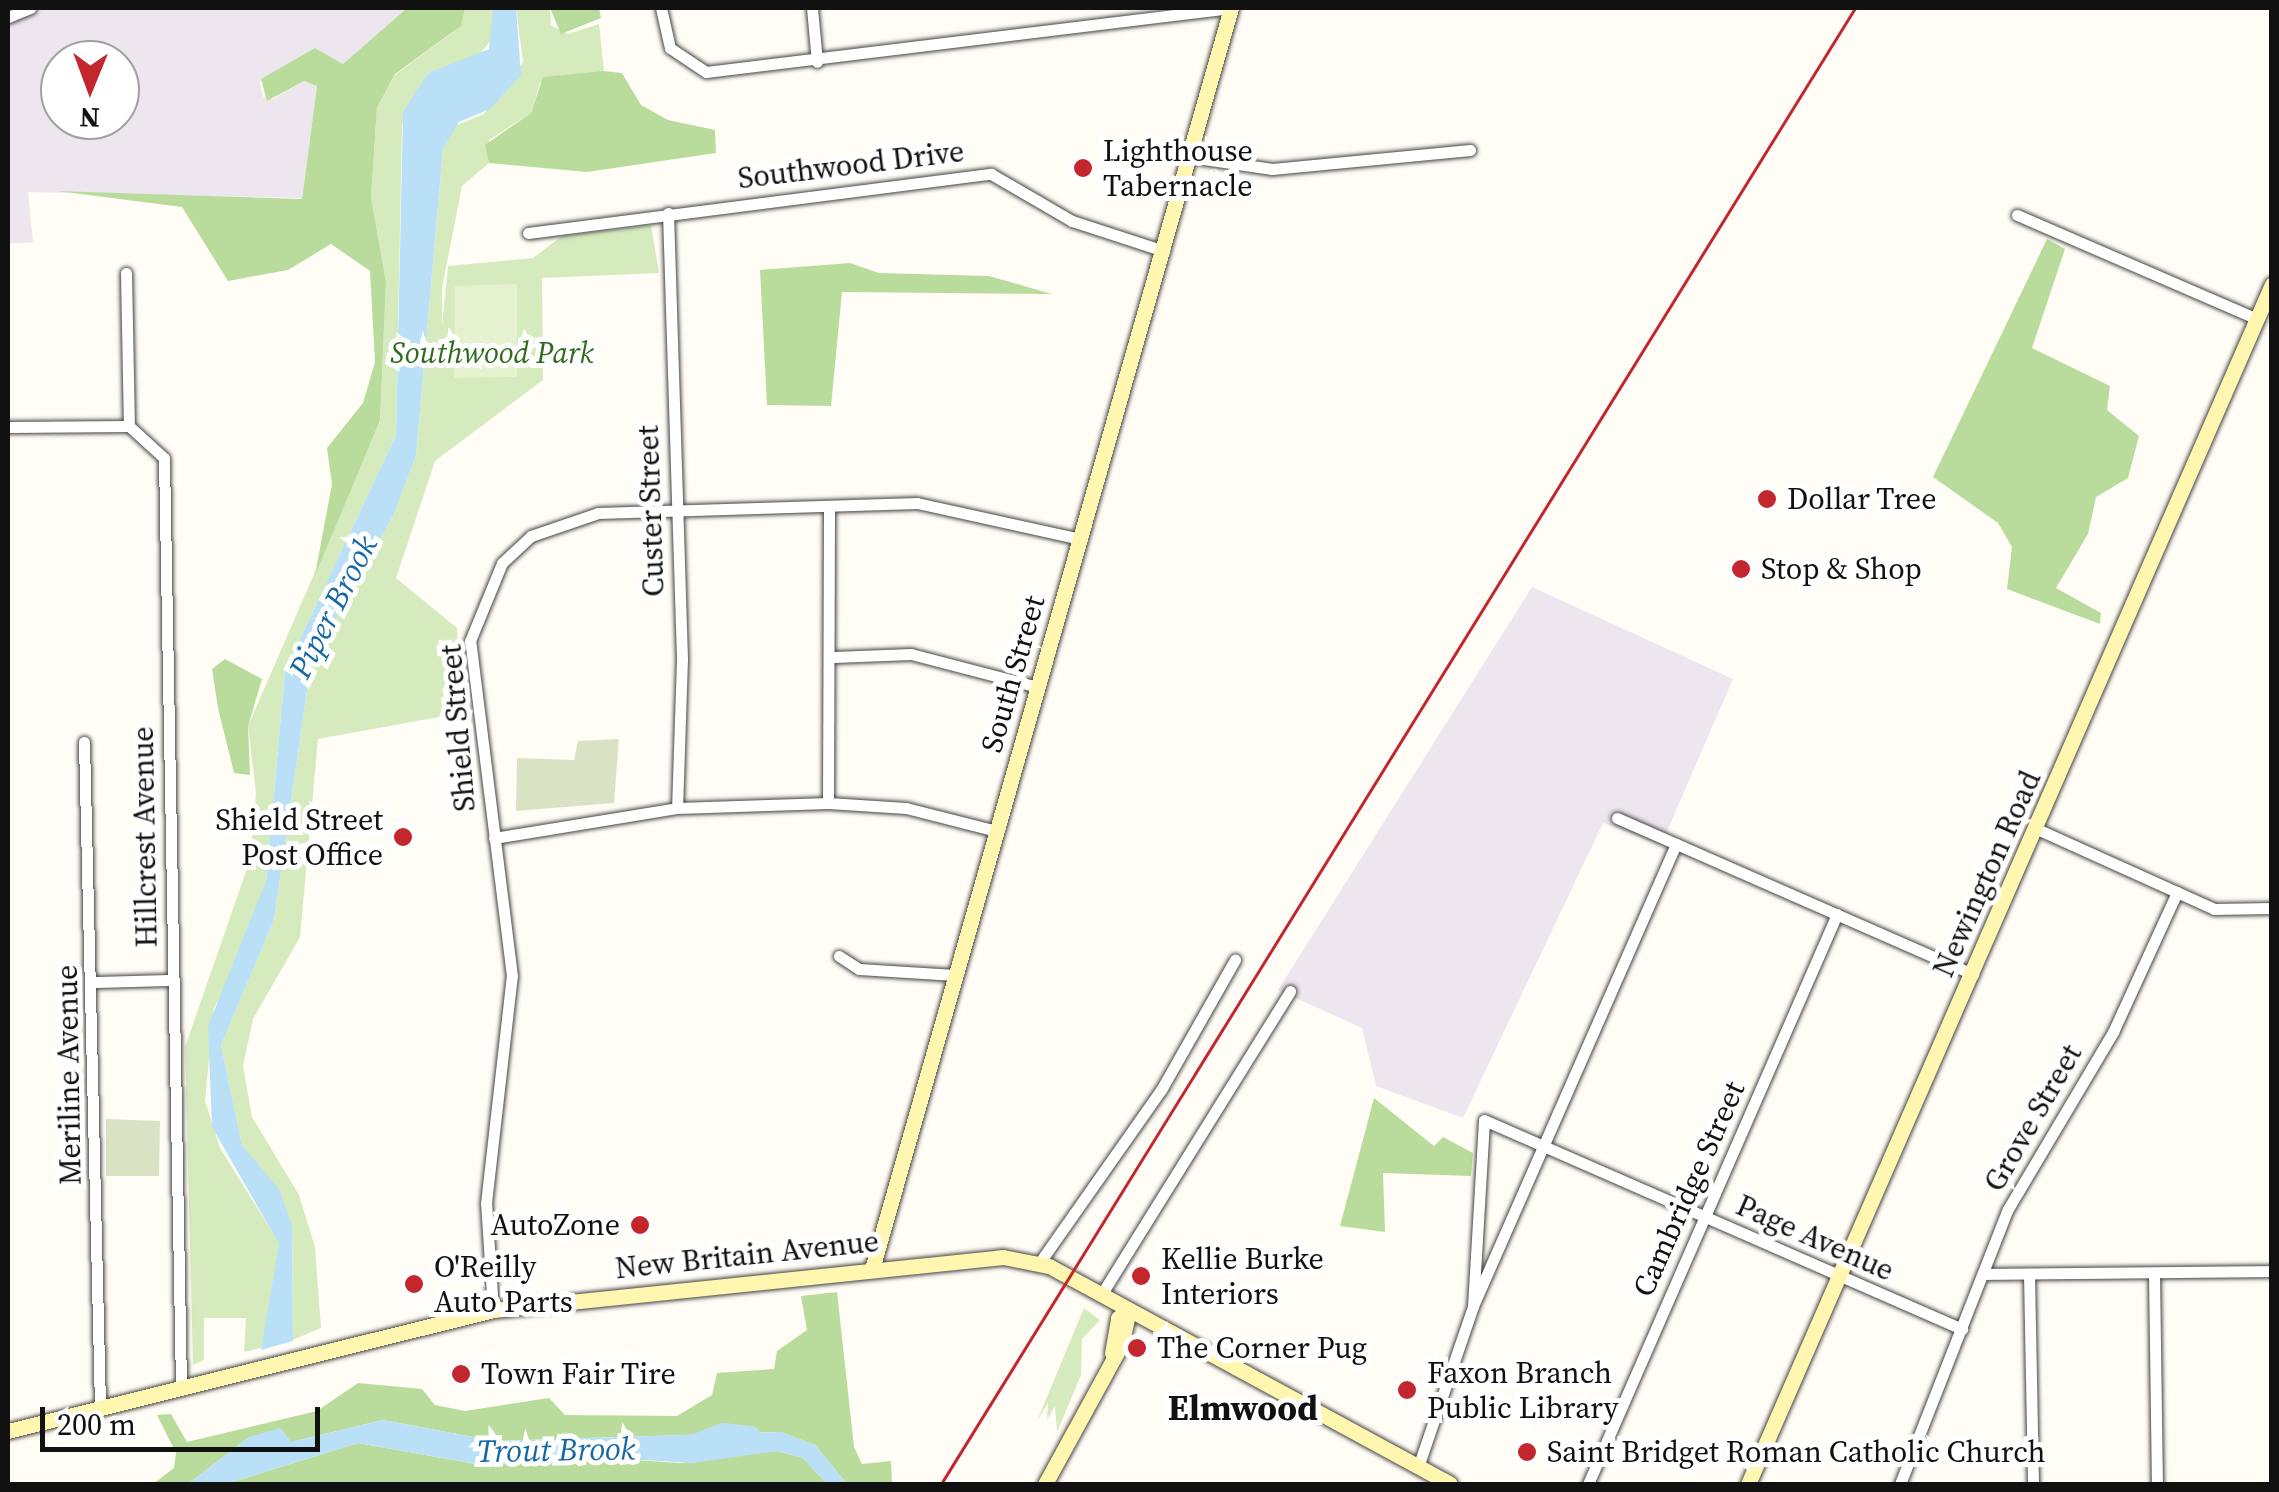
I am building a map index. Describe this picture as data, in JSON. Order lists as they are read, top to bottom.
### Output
{
  "streets": {
    "main road": ["South Street", "Newington Road", "New Britain Avenue"],
    "street": [
      "Southwood Drive",
      "Custer Street",
      "Shield Street",
      "Hillcrest Avenue",
      "Meriline Avenue",
      "Grove Street",
      "Cambridge Street",
      "Page Avenue"
    ]
  },
  "crossings": [
    ["Southwood Drive", "Custer Street"],
    ["Southwood Drive", "South Street"],
    ["Custer Street", "Shield Street"],
    ["South Street", "Shield Street"],
    ["South Street", "New Britain Avenue"],
    ["Shield Street", "New Britain Avenue"],
    ["Hillcrest Avenue", "New Britain Avenue"],
    ["Newington Road", "Page Avenue"],
    ["Meriline Avenue", "New Britain Avenue"],
    ["Grove Street", "Page Avenue"],
    ["Cambridge Street", "Page Avenue"]
  ],
  "districts": ["Elmwood"],
  "water": ["Piper Brook", "Trout Brook"],
  "parks": ["Southwood Park"],
  "places": [
    "Lighthouse Tabernacle",
    "Dollar Tree",
    "Stop & Shop",
    "Shield Street Post Office",
    "AutoZone",
    "Kellie Burke Interiors",
    "O'Reilly Auto Parts",
    "The Corner Pug",
    "Town Fair Tire",
    "Faxon Branch Public Library",
    "Saint Bridget Roman Catholic Church"
  ],
  "scale_bar": "200 m",
  "north": "bottom"
}
